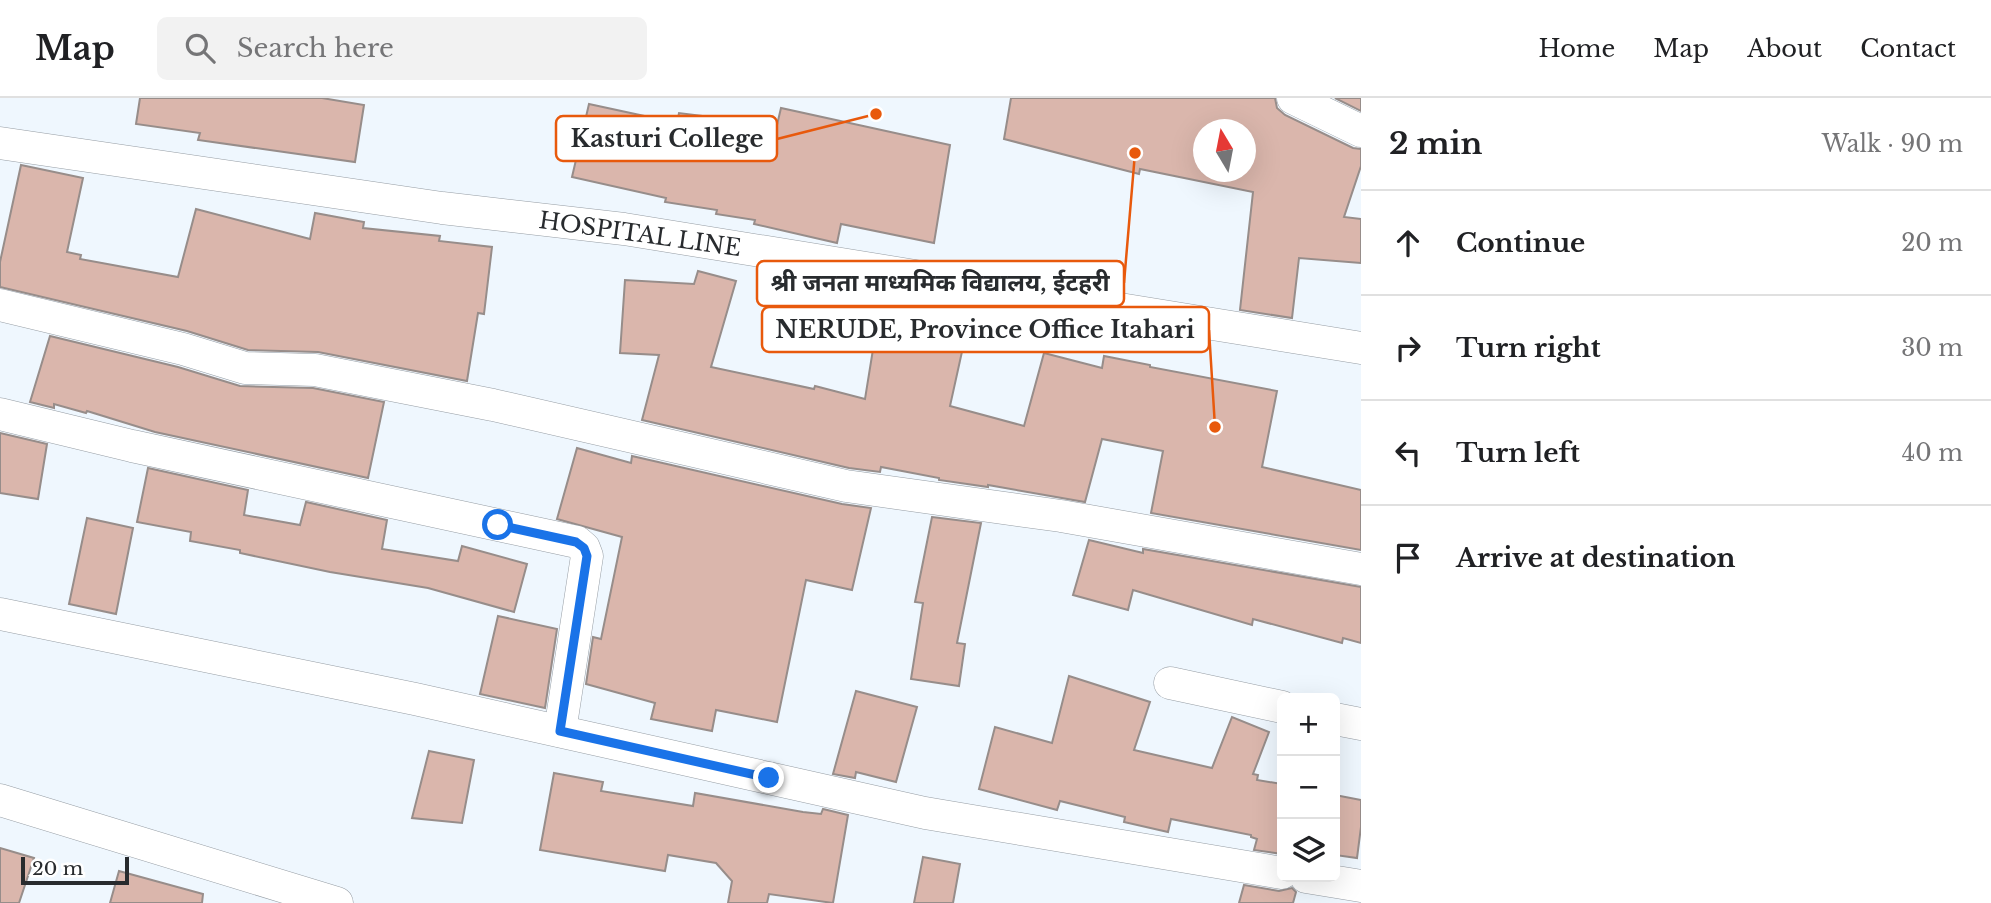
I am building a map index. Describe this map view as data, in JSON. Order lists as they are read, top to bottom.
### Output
{
  "streets": {
    "street": ["HOSPITAL LINE"]
  },
  "places": ["Kasturi College", "श्री जनता माध्यमिक विद्यालय, ईटहरी", "NERUDE, Province Office Itahari"],
  "scale_bar": "20 m",
  "north": "top",
  "page": {
    "header": "Map",
    "search": "Search here",
    "nav": [
      "Home",
      "Map",
      "About",
      "Contact"
    ],
    "heading": ["2 min", "Walk · 90 m"],
    "list": [
      ["Continue", "20 m"],
      ["Turn right", "30 m"],
      ["Turn left", "40 m"],
      "Arrive at destination"
    ],
    "map_buttons": ["+", "−"],
    "scale": "20 m"
  }
}
